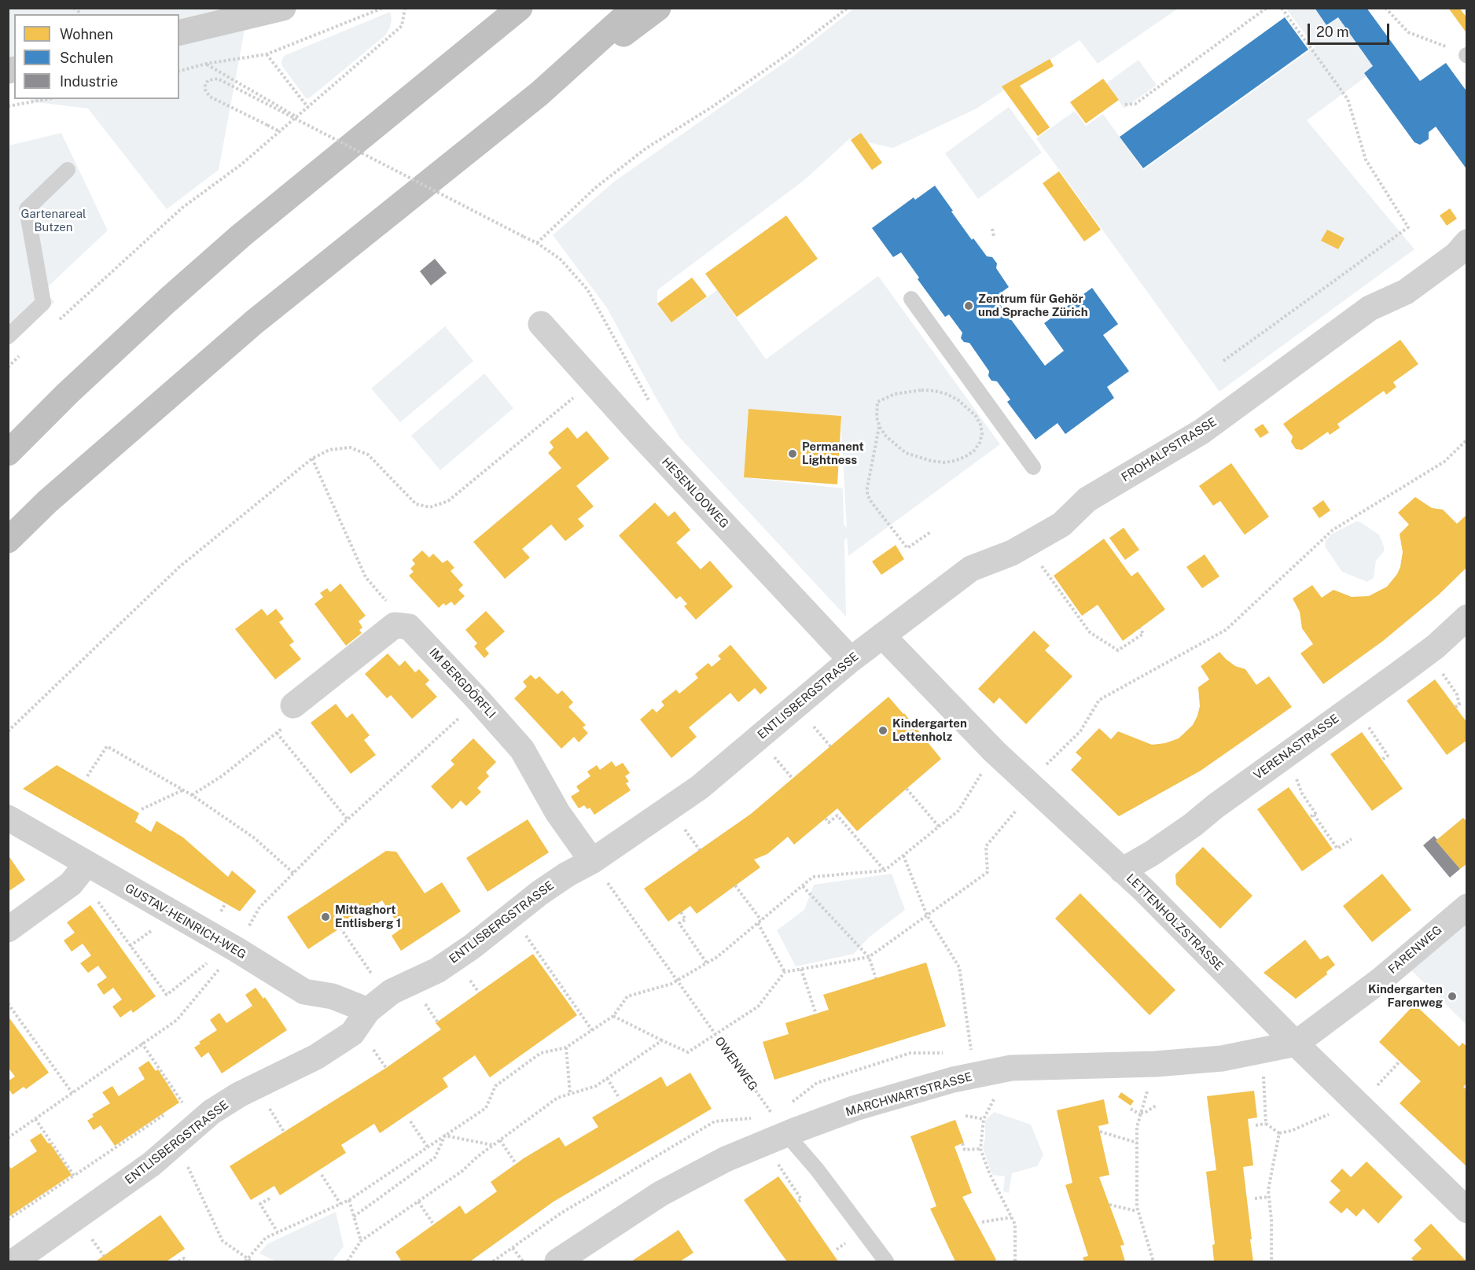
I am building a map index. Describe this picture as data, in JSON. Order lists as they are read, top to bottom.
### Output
{
  "streets": {
    "street": [
      "FROHALPSTRASSE",
      "HESENLOOWEG",
      "IM BERGDÖRFLI",
      "ENTLISBERGSTRASSE",
      "VERENASTRASSE",
      "GUSTAV-HEINRICH-WEG",
      "LETTENHOLZSTRASSE",
      "FARENWEG",
      "MARCHWARTSTRASSE"
    ],
    "path": ["OWENWEG"]
  },
  "crossings": [
    ["FROHALPSTRASSE", "HESENLOOWEG"],
    ["FROHALPSTRASSE", "ENTLISBERGSTRASSE"],
    ["FROHALPSTRASSE", "LETTENHOLZSTRASSE"],
    ["HESENLOOWEG", "ENTLISBERGSTRASSE"],
    ["HESENLOOWEG", "LETTENHOLZSTRASSE"],
    ["IM BERGDÖRFLI", "ENTLISBERGSTRASSE"],
    ["IM BERGDÖRFLI", "OWENWEG"],
    ["ENTLISBERGSTRASSE", "GUSTAV-HEINRICH-WEG"],
    ["ENTLISBERGSTRASSE", "LETTENHOLZSTRASSE"],
    ["ENTLISBERGSTRASSE", "OWENWEG"],
    ["VERENASTRASSE", "LETTENHOLZSTRASSE"],
    ["LETTENHOLZSTRASSE", "FARENWEG"],
    ["LETTENHOLZSTRASSE", "MARCHWARTSTRASSE"],
    ["FARENWEG", "MARCHWARTSTRASSE"],
    ["OWENWEG", "MARCHWARTSTRASSE"]
  ],
  "parks": ["Gartenareal Butzen"],
  "places": [
    "Zentrum für Gehör und Sprache Zürich",
    "Permanent Lightness",
    "Kindergarten Lettenholz",
    "Mittaghort Entlisberg 1",
    "Kindergarten Farenweg"
  ],
  "legend": ["Wohnen", "Schulen", "Industrie"],
  "scale_bar": "20 m"
}
